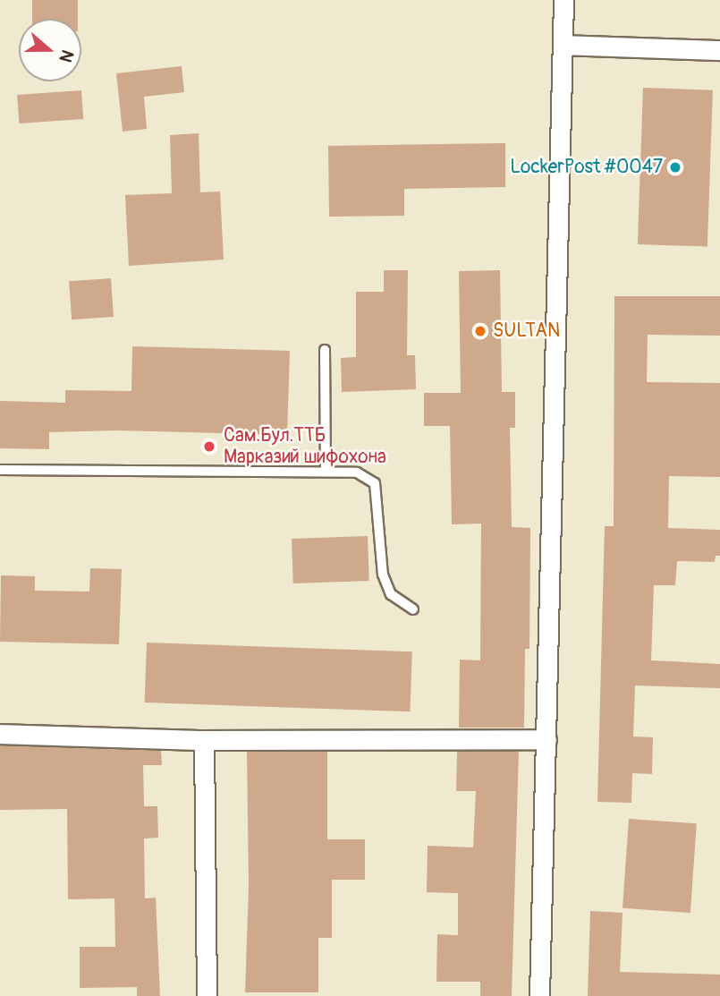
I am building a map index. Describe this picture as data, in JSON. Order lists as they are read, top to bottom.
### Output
{
  "places": ["LockerPost #0047", "SULTAN", "Сам.Бул.ТТБ Марказий шифохона"],
  "north": "right"
}
